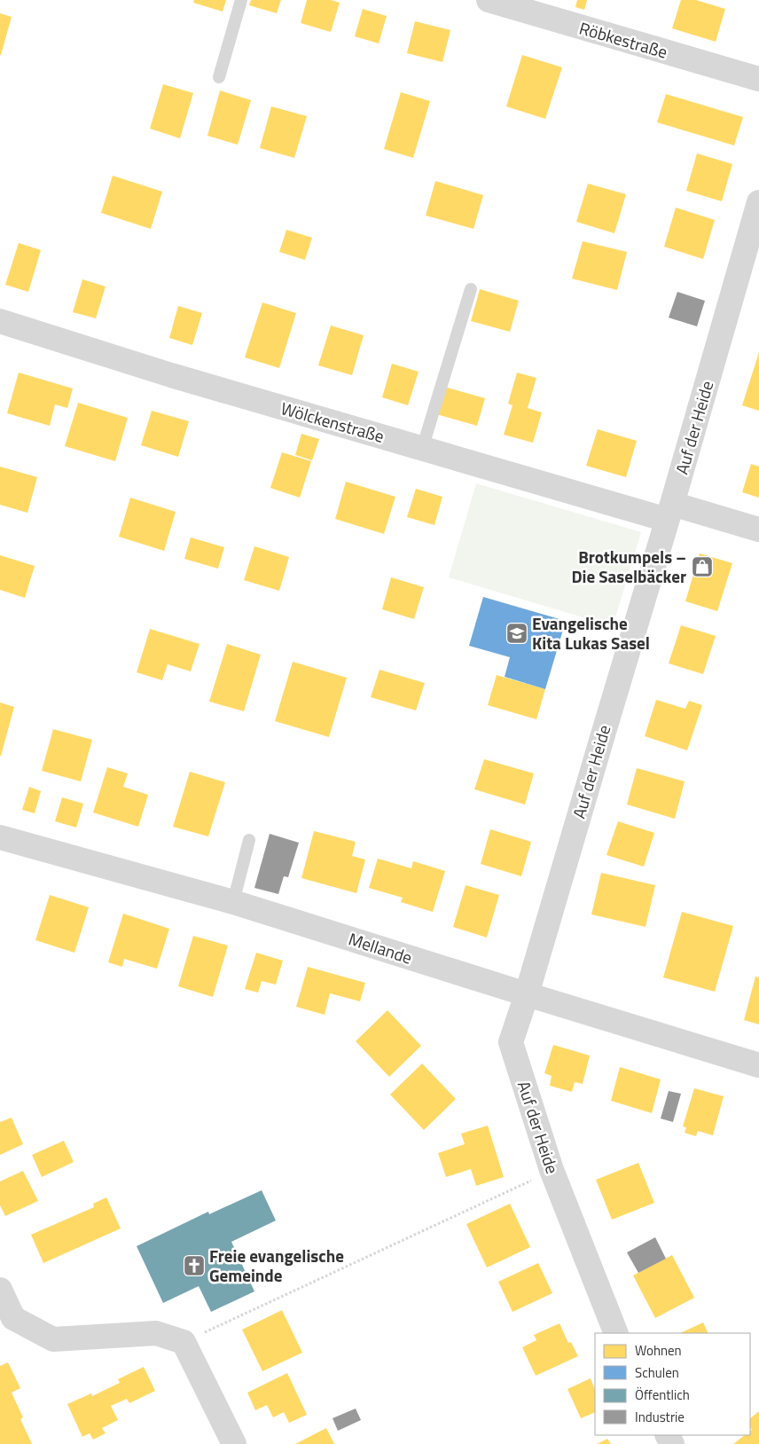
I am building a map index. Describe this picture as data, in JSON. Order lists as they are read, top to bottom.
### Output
{
  "streets": {
    "street": [
      "Röbkestraße",
      "Wölckenstraße",
      "Auf der Heide",
      "Mellande"
    ]
  },
  "crossings": [
    ["Wölckenstraße", "Auf der Heide"],
    ["Auf der Heide", "Mellande"]
  ],
  "places": {
    "shop": ["Brotkumpels – Die Saselbäcker"],
    "school or university": ["Evangelische Kita Lukas Sasel"],
    "church": ["Freie evangelische Gemeinde"]
  },
  "legend": [
    "Wohnen",
    "Schulen",
    "Öffentlich",
    "Industrie"
  ]
}
